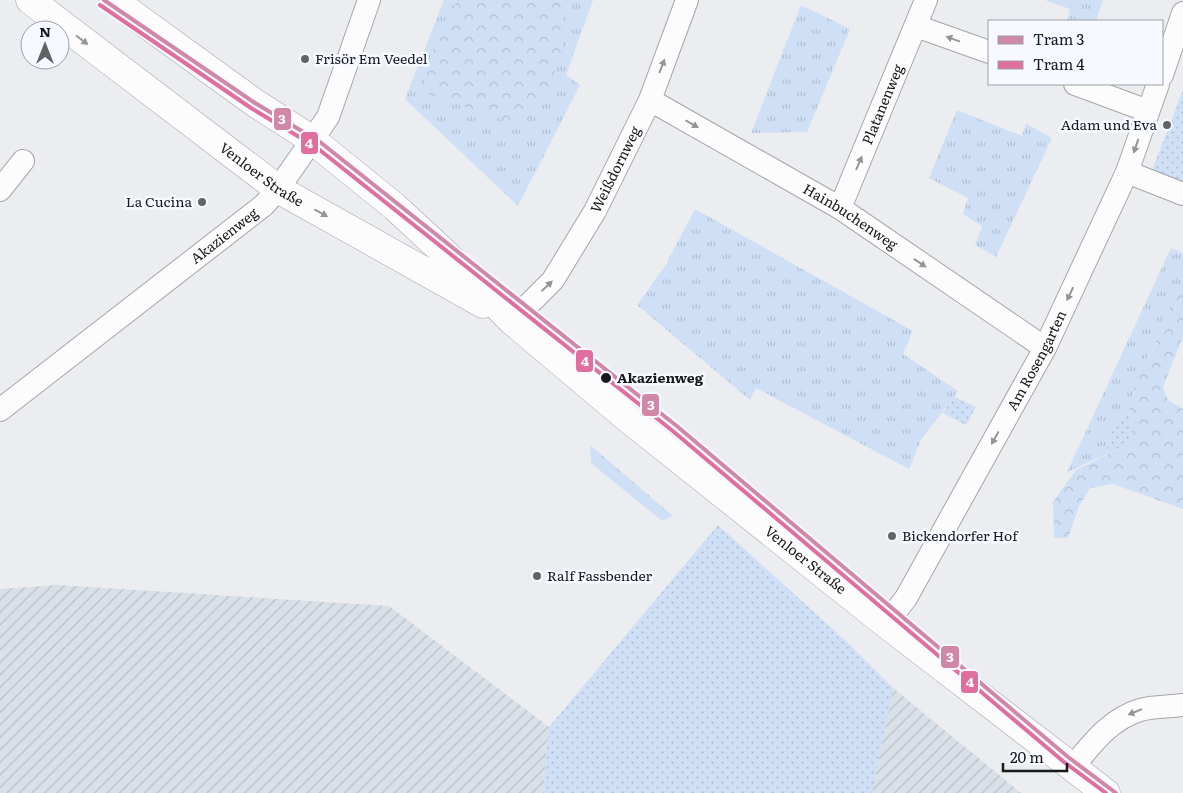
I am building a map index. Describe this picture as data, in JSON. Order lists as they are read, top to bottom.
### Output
{
  "streets": {
    "main road": ["Venloer Straße"],
    "street": [
      "Platanenweg",
      "Weißdornweg",
      "Hainbuchenweg",
      "Akazienweg",
      "Am Rosengarten"
    ]
  },
  "crossings": [
    ["Platanenweg", "Hainbuchenweg"],
    ["Weißdornweg", "Venloer Straße"],
    ["Weißdornweg", "Hainbuchenweg"],
    ["Venloer Straße", "Akazienweg"],
    ["Venloer Straße", "Am Rosengarten"],
    ["Hainbuchenweg", "Am Rosengarten"]
  ],
  "one_way": [
    "Platanenweg",
    "Weißdornweg",
    "Hainbuchenweg",
    "Am Rosengarten"
  ],
  "places": [
    "Frisör Em Veedel",
    "Adam und Eva",
    "La Cucina",
    "Akazienweg",
    "Bickendorfer Hof",
    "Ralf Fassbender"
  ],
  "lines": ["tram line 3", "tram line 4"],
  "legend": ["Tram 3", "Tram 4"],
  "scale_bar": "20 m",
  "north": "top"
}
